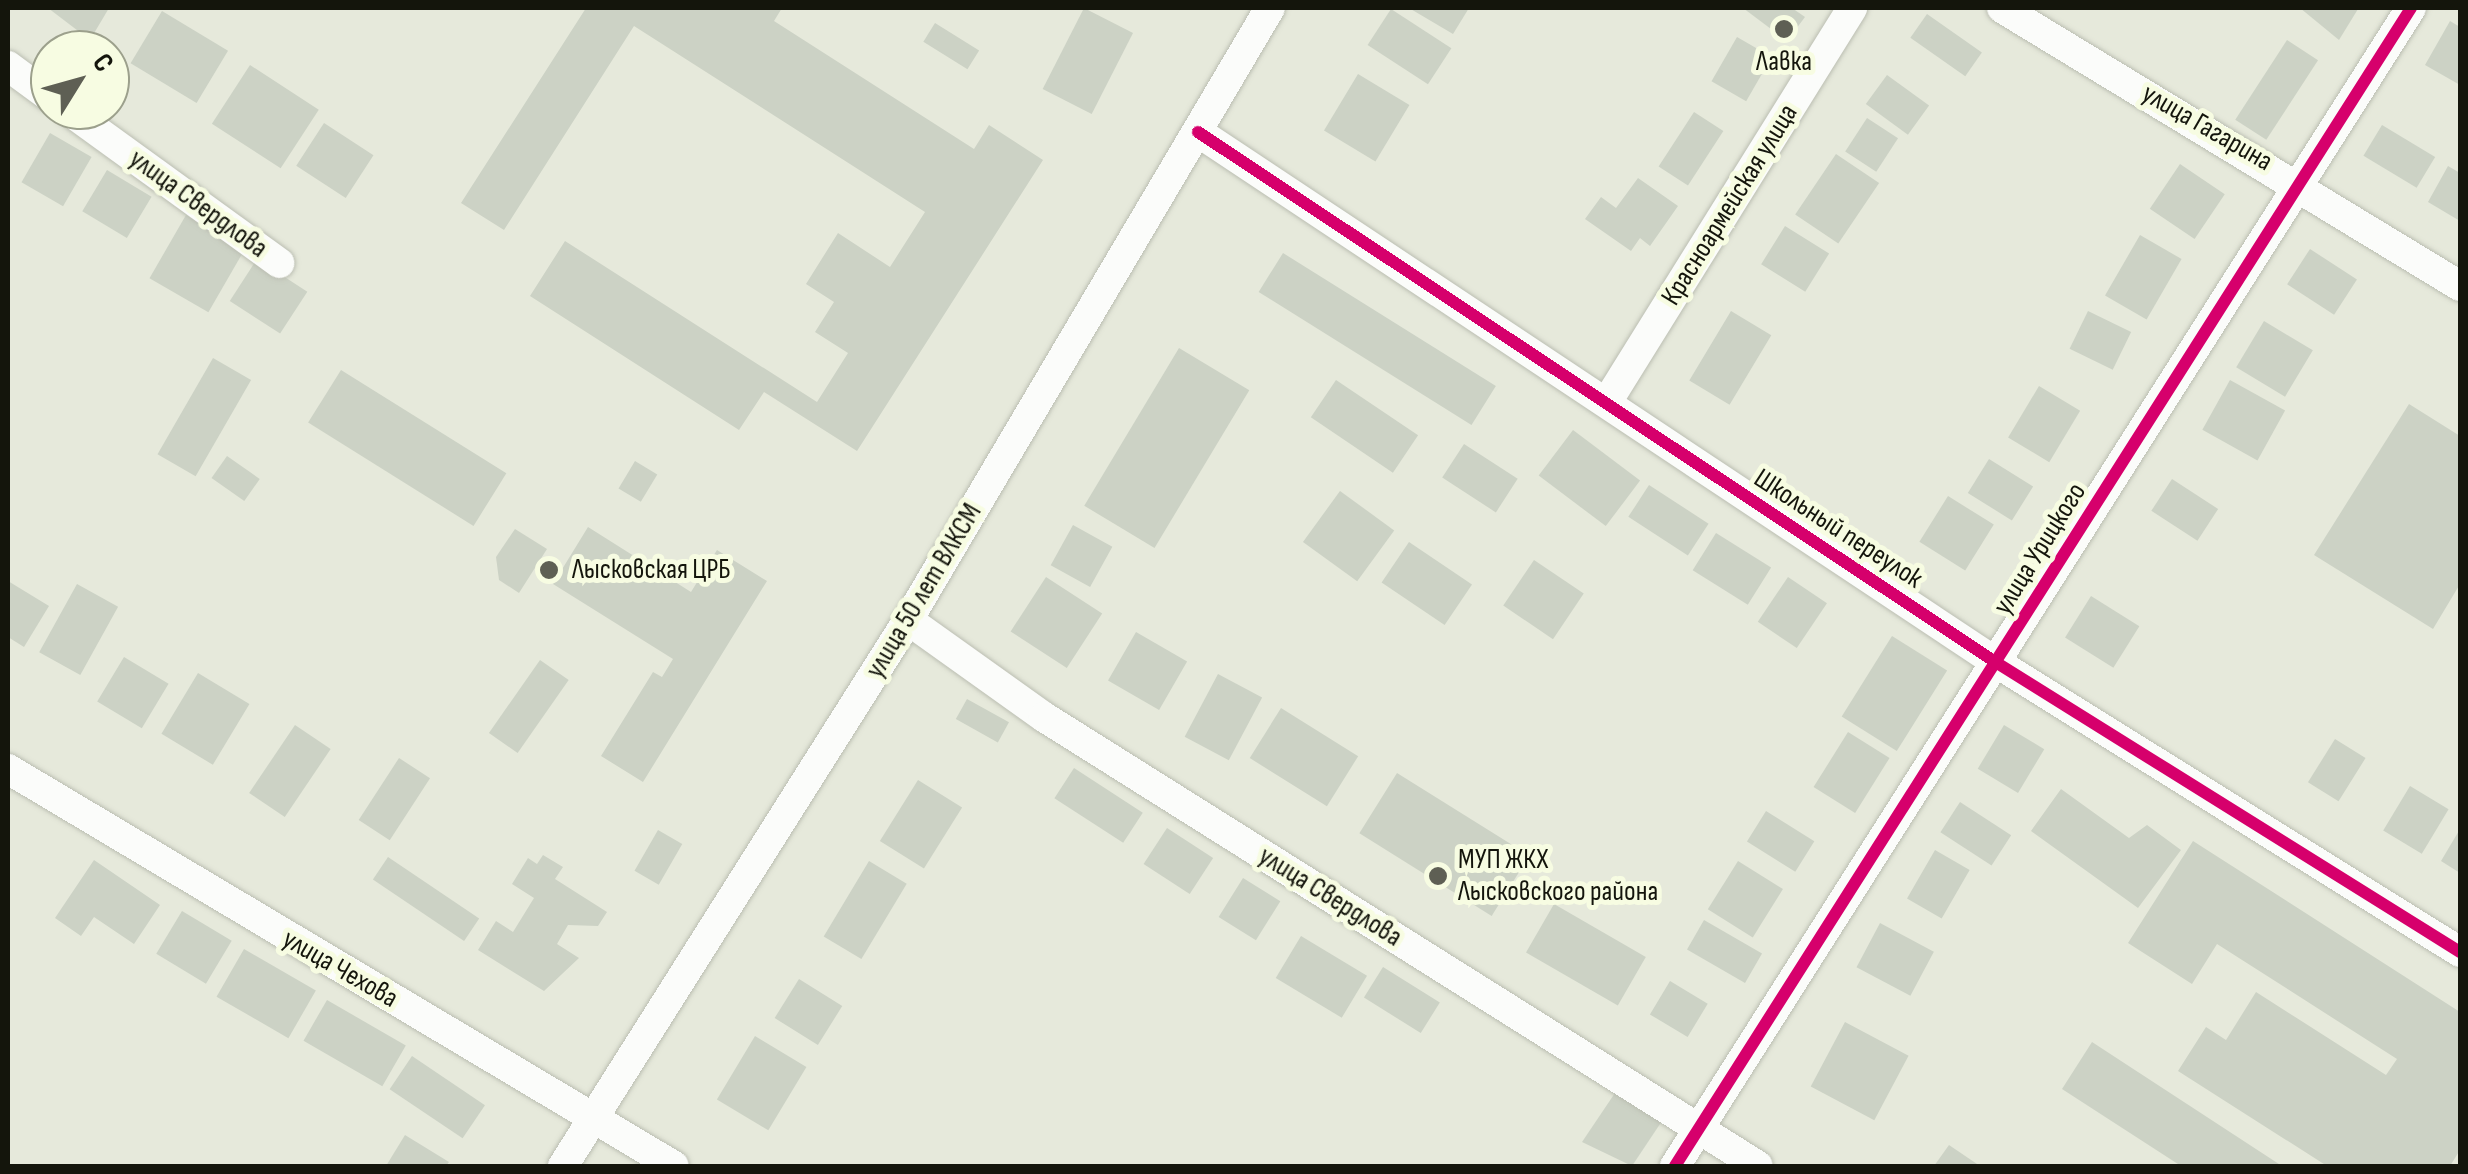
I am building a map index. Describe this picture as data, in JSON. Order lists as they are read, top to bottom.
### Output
{
  "streets": {
    "street": [
      "улица Гагарина",
      "улица Свердлова",
      "Красноармейская улица",
      "Школьный переулок",
      "улица Урицкого",
      "улица 50 лет ВЛКСМ",
      "улица Чехова"
    ]
  },
  "crossings": [
    ["улица Гагарина", "улица Урицкого"],
    ["улица Свердлова", "улица Урицкого"],
    ["улица Свердлова", "улица 50 лет ВЛКСМ"],
    ["Красноармейская улица", "Школьный переулок"],
    ["Школьный переулок", "улица Урицкого"],
    ["Школьный переулок", "улица 50 лет ВЛКСМ"],
    ["улица 50 лет ВЛКСМ", "улица Чехова"]
  ],
  "places": ["Лавка", "Лысковская ЦРБ", "МУП ЖКХ Лысковского района"],
  "north": "top right"
}
